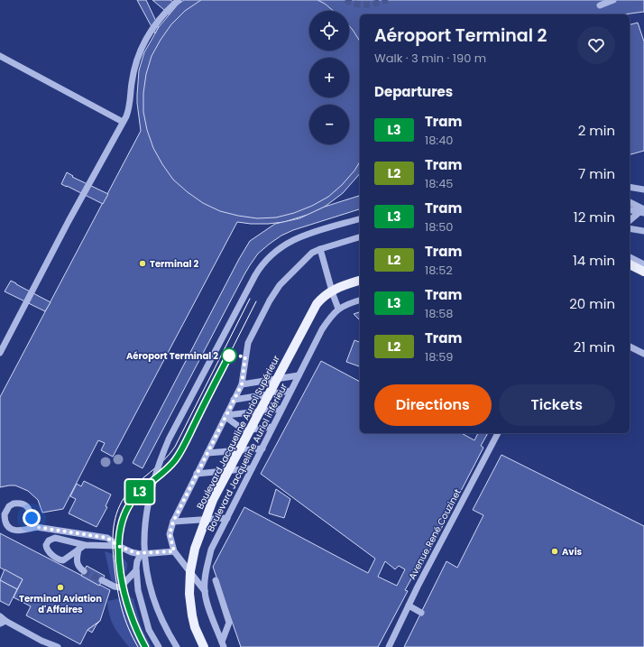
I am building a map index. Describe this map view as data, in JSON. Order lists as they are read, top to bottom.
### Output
{
  "streets": {
    "main road": ["Boulevard Jacqueline Auriol Supérieur"],
    "street": ["Boulevard Jacqueline Auriol inférieur", "Avenue René Couzinet"]
  },
  "places": [
    "Terminal 2",
    "Aéroport Terminal 2",
    "Avis",
    "Terminal Aviation d'Affaires"
  ],
  "lines": ["tram line L3"],
  "page": {
    "on_map": "L3",
    "map_buttons": ["+", "−"],
    "heading": [
      ["Aéroport Terminal 2", "Walk · 3 min · 190 m"],
      "Departures"
    ],
    "list": [
      {
        "mark": "L3",
        "name": "Tram",
        "note": "18:40",
        "value": "2 min"
      },
      {
        "mark": "L2",
        "name": "Tram",
        "note": "18:45",
        "value": "7 min"
      },
      {
        "mark": "L3",
        "name": "Tram",
        "note": "18:50",
        "value": "12 min"
      },
      {
        "mark": "L2",
        "name": "Tram",
        "note": "18:52",
        "value": "14 min"
      },
      {
        "mark": "L3",
        "name": "Tram",
        "note": "18:58",
        "value": "20 min"
      },
      {
        "mark": "L2",
        "name": "Tram",
        "note": "18:59",
        "value": "21 min"
      }
    ],
    "buttons": ["Directions", "Tickets"]
  }
}
